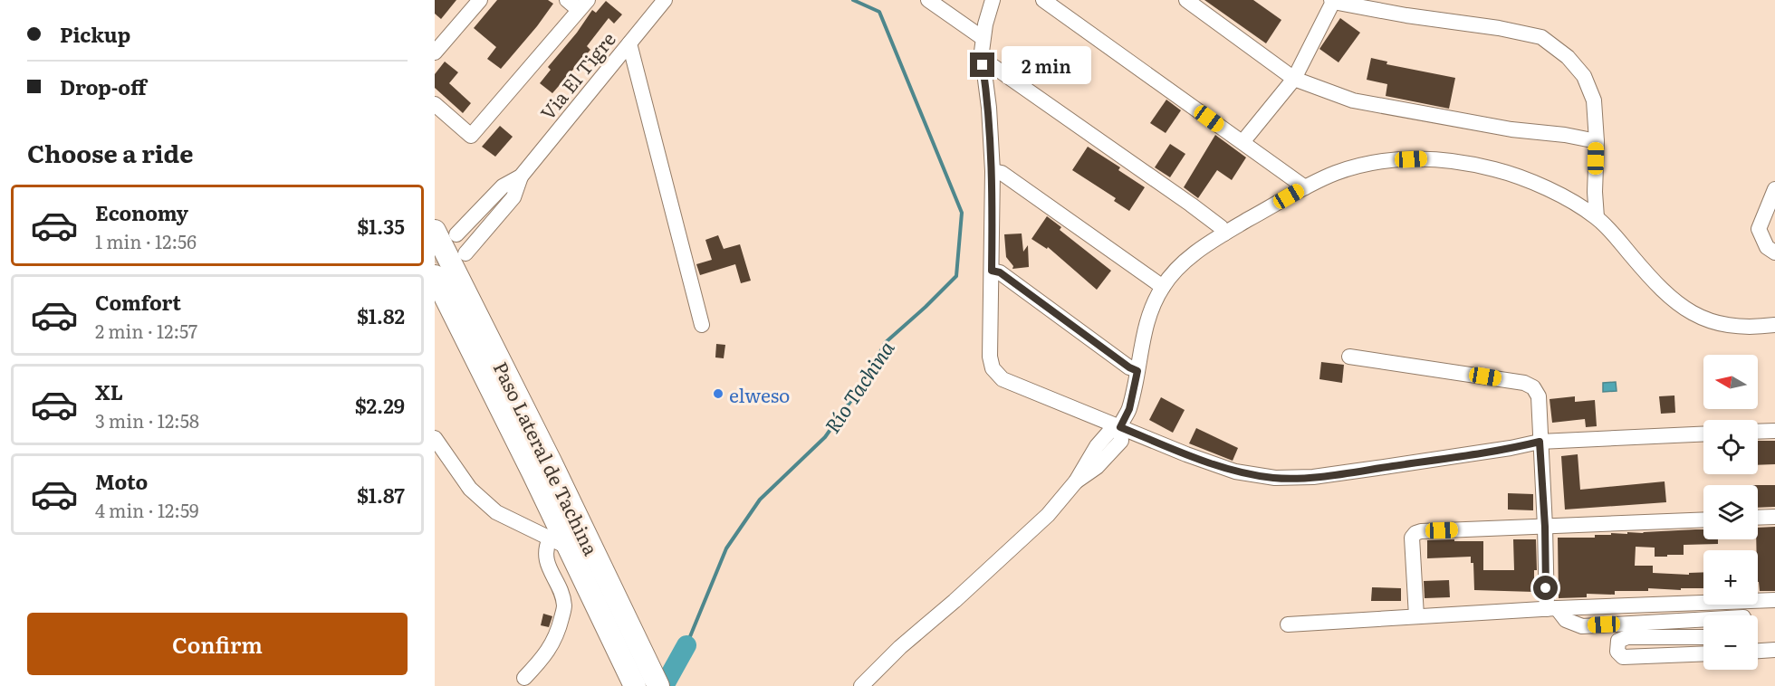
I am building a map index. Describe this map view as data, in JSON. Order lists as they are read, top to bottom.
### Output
{
  "streets": {
    "highway": ["Paso Lateral de Tachina"],
    "street": ["Via El Tigre"]
  },
  "water": ["Río Tachina"],
  "places": ["elweso"],
  "north": "left",
  "page": {
    "banner": ["Pickup", "Drop-off"],
    "bubble": "2 min",
    "heading": "Choose a ride",
    "list": [
      {
        "name": "Economy",
        "note": "1 min · 12:56",
        "value": "$1.35"
      },
      {
        "name": "Comfort",
        "note": "2 min · 12:57",
        "value": "$1.82"
      },
      {
        "name": "XL",
        "note": "3 min · 12:58",
        "value": "$2.29"
      },
      {
        "name": "Moto",
        "note": "4 min · 12:59",
        "value": "$1.87"
      }
    ],
    "map_buttons": ["+", "−"],
    "buttons": "Confirm"
  }
}
